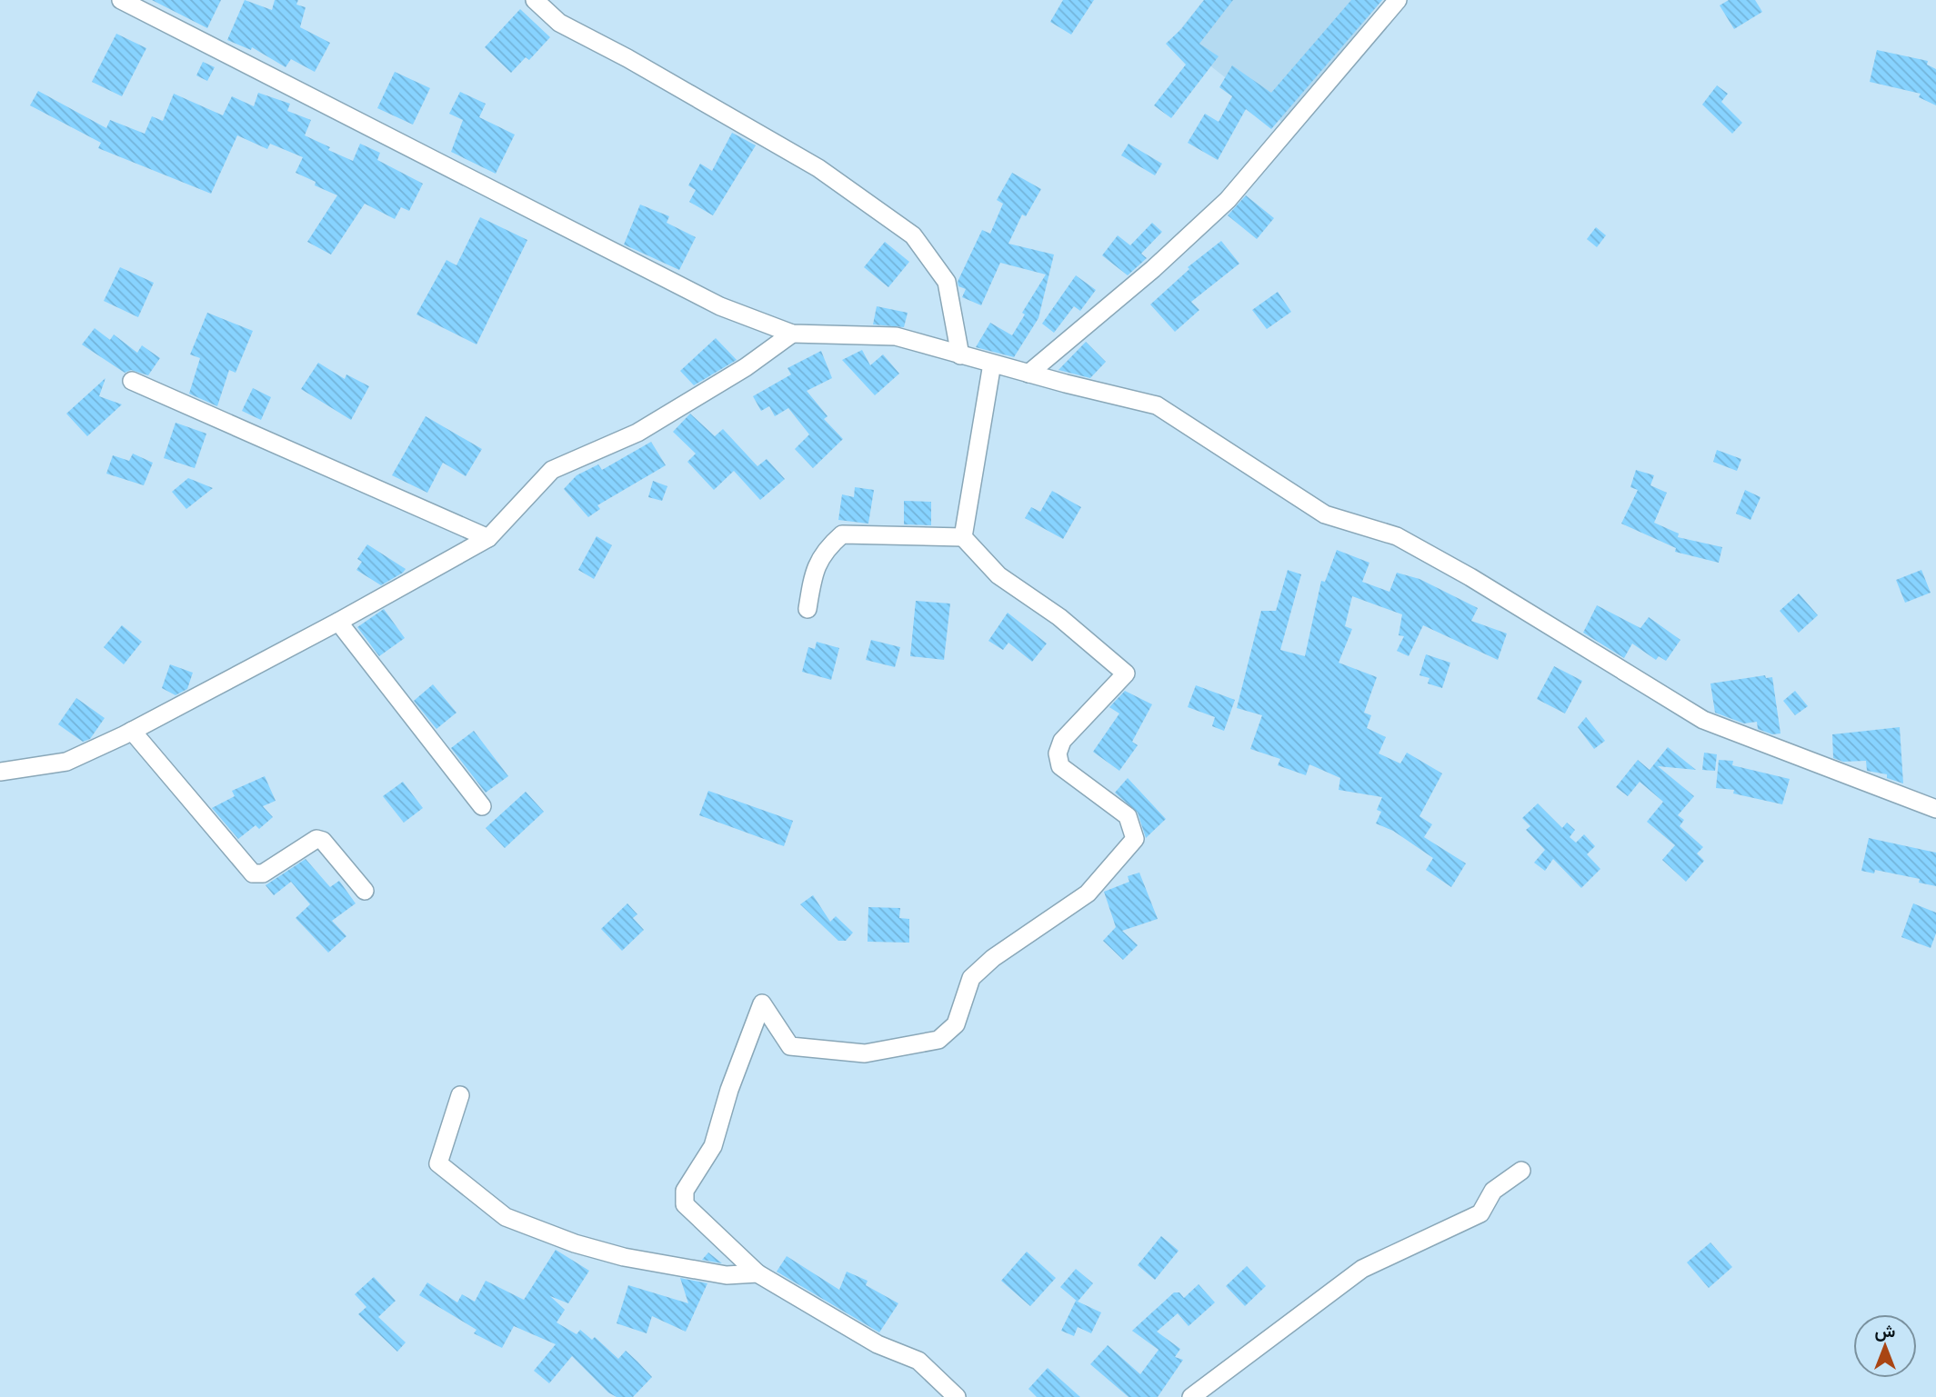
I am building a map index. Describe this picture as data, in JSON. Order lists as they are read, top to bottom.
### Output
{
  "north": "top"
}
